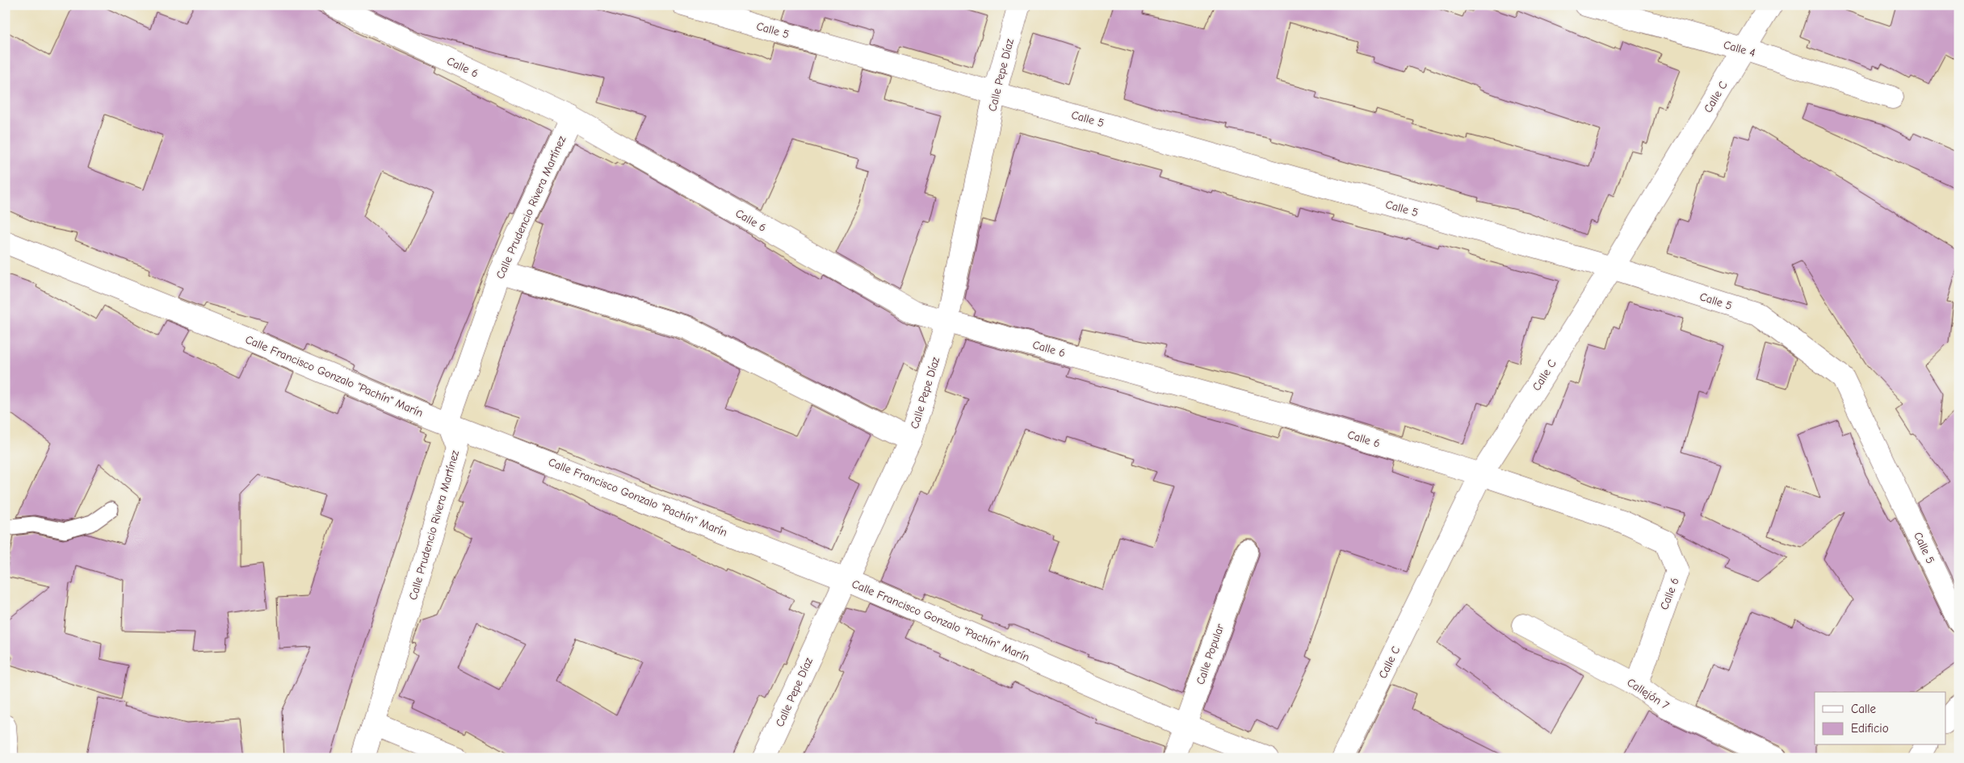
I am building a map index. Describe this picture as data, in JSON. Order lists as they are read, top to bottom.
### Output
{
  "streets": {
    "street": [
      "Calle 5",
      "Calle 4",
      "Calle 6",
      "Calle Pepe Díaz",
      "Calle C",
      "Calle Prudencio Rivera Martínez",
      "Calle Francisco Gonzalo \"Pachín\" Marín",
      "Calle Popular",
      "Callejón 7"
    ]
  },
  "crossings": [
    ["Calle 5", "Calle Pepe Díaz"],
    ["Calle 5", "Calle C"],
    ["Calle 4", "Calle C"],
    ["Calle 6", "Calle Pepe Díaz"],
    ["Calle 6", "Calle C"],
    ["Calle 6", "Calle Prudencio Rivera Martínez"],
    ["Calle 6", "Callejón 7"],
    ["Calle Pepe Díaz", "Calle Francisco Gonzalo \"Pachín\" Marín"],
    ["Calle Prudencio Rivera Martínez", "Calle Francisco Gonzalo \"Pachín\" Marín"],
    ["Calle Francisco Gonzalo \"Pachín\" Marín", "Calle Popular"]
  ],
  "legend": ["Calle", "Edificio"]
}
